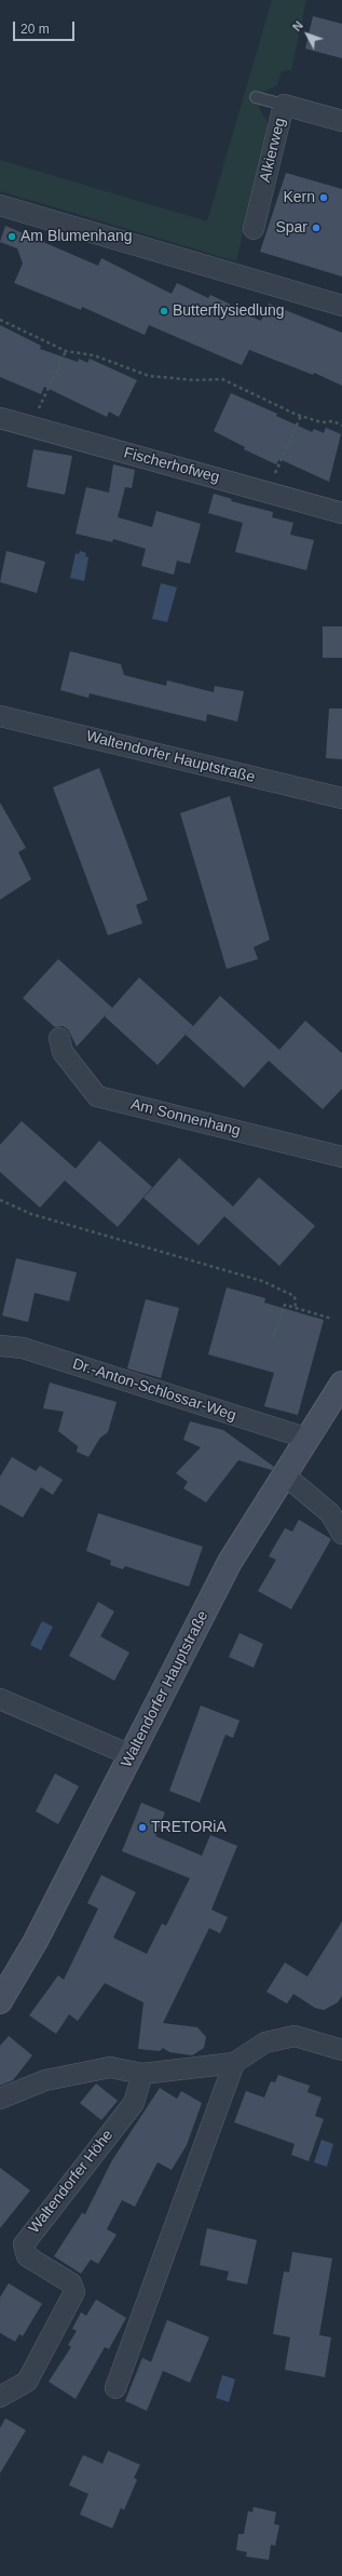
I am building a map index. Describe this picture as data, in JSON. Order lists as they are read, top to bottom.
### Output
{
  "streets": {
    "main road": ["Waltendorfer Hauptstraße"],
    "street": [
      "Alkierweg",
      "Fischerhofweg",
      "Am Sonnenhang",
      "Dr.-Anton-Schlossar-Weg",
      "Waltendorfer Höhe"
    ]
  },
  "crossings": [
    ["Waltendorfer Hauptstraße", "Dr.-Anton-Schlossar-Weg"]
  ],
  "places": [
    "Kern",
    "Spar",
    "Am Blumenhang",
    "Butterflysiedlung",
    "TRETORiA"
  ],
  "scale_bar": "20 m",
  "north": "top left"
}
